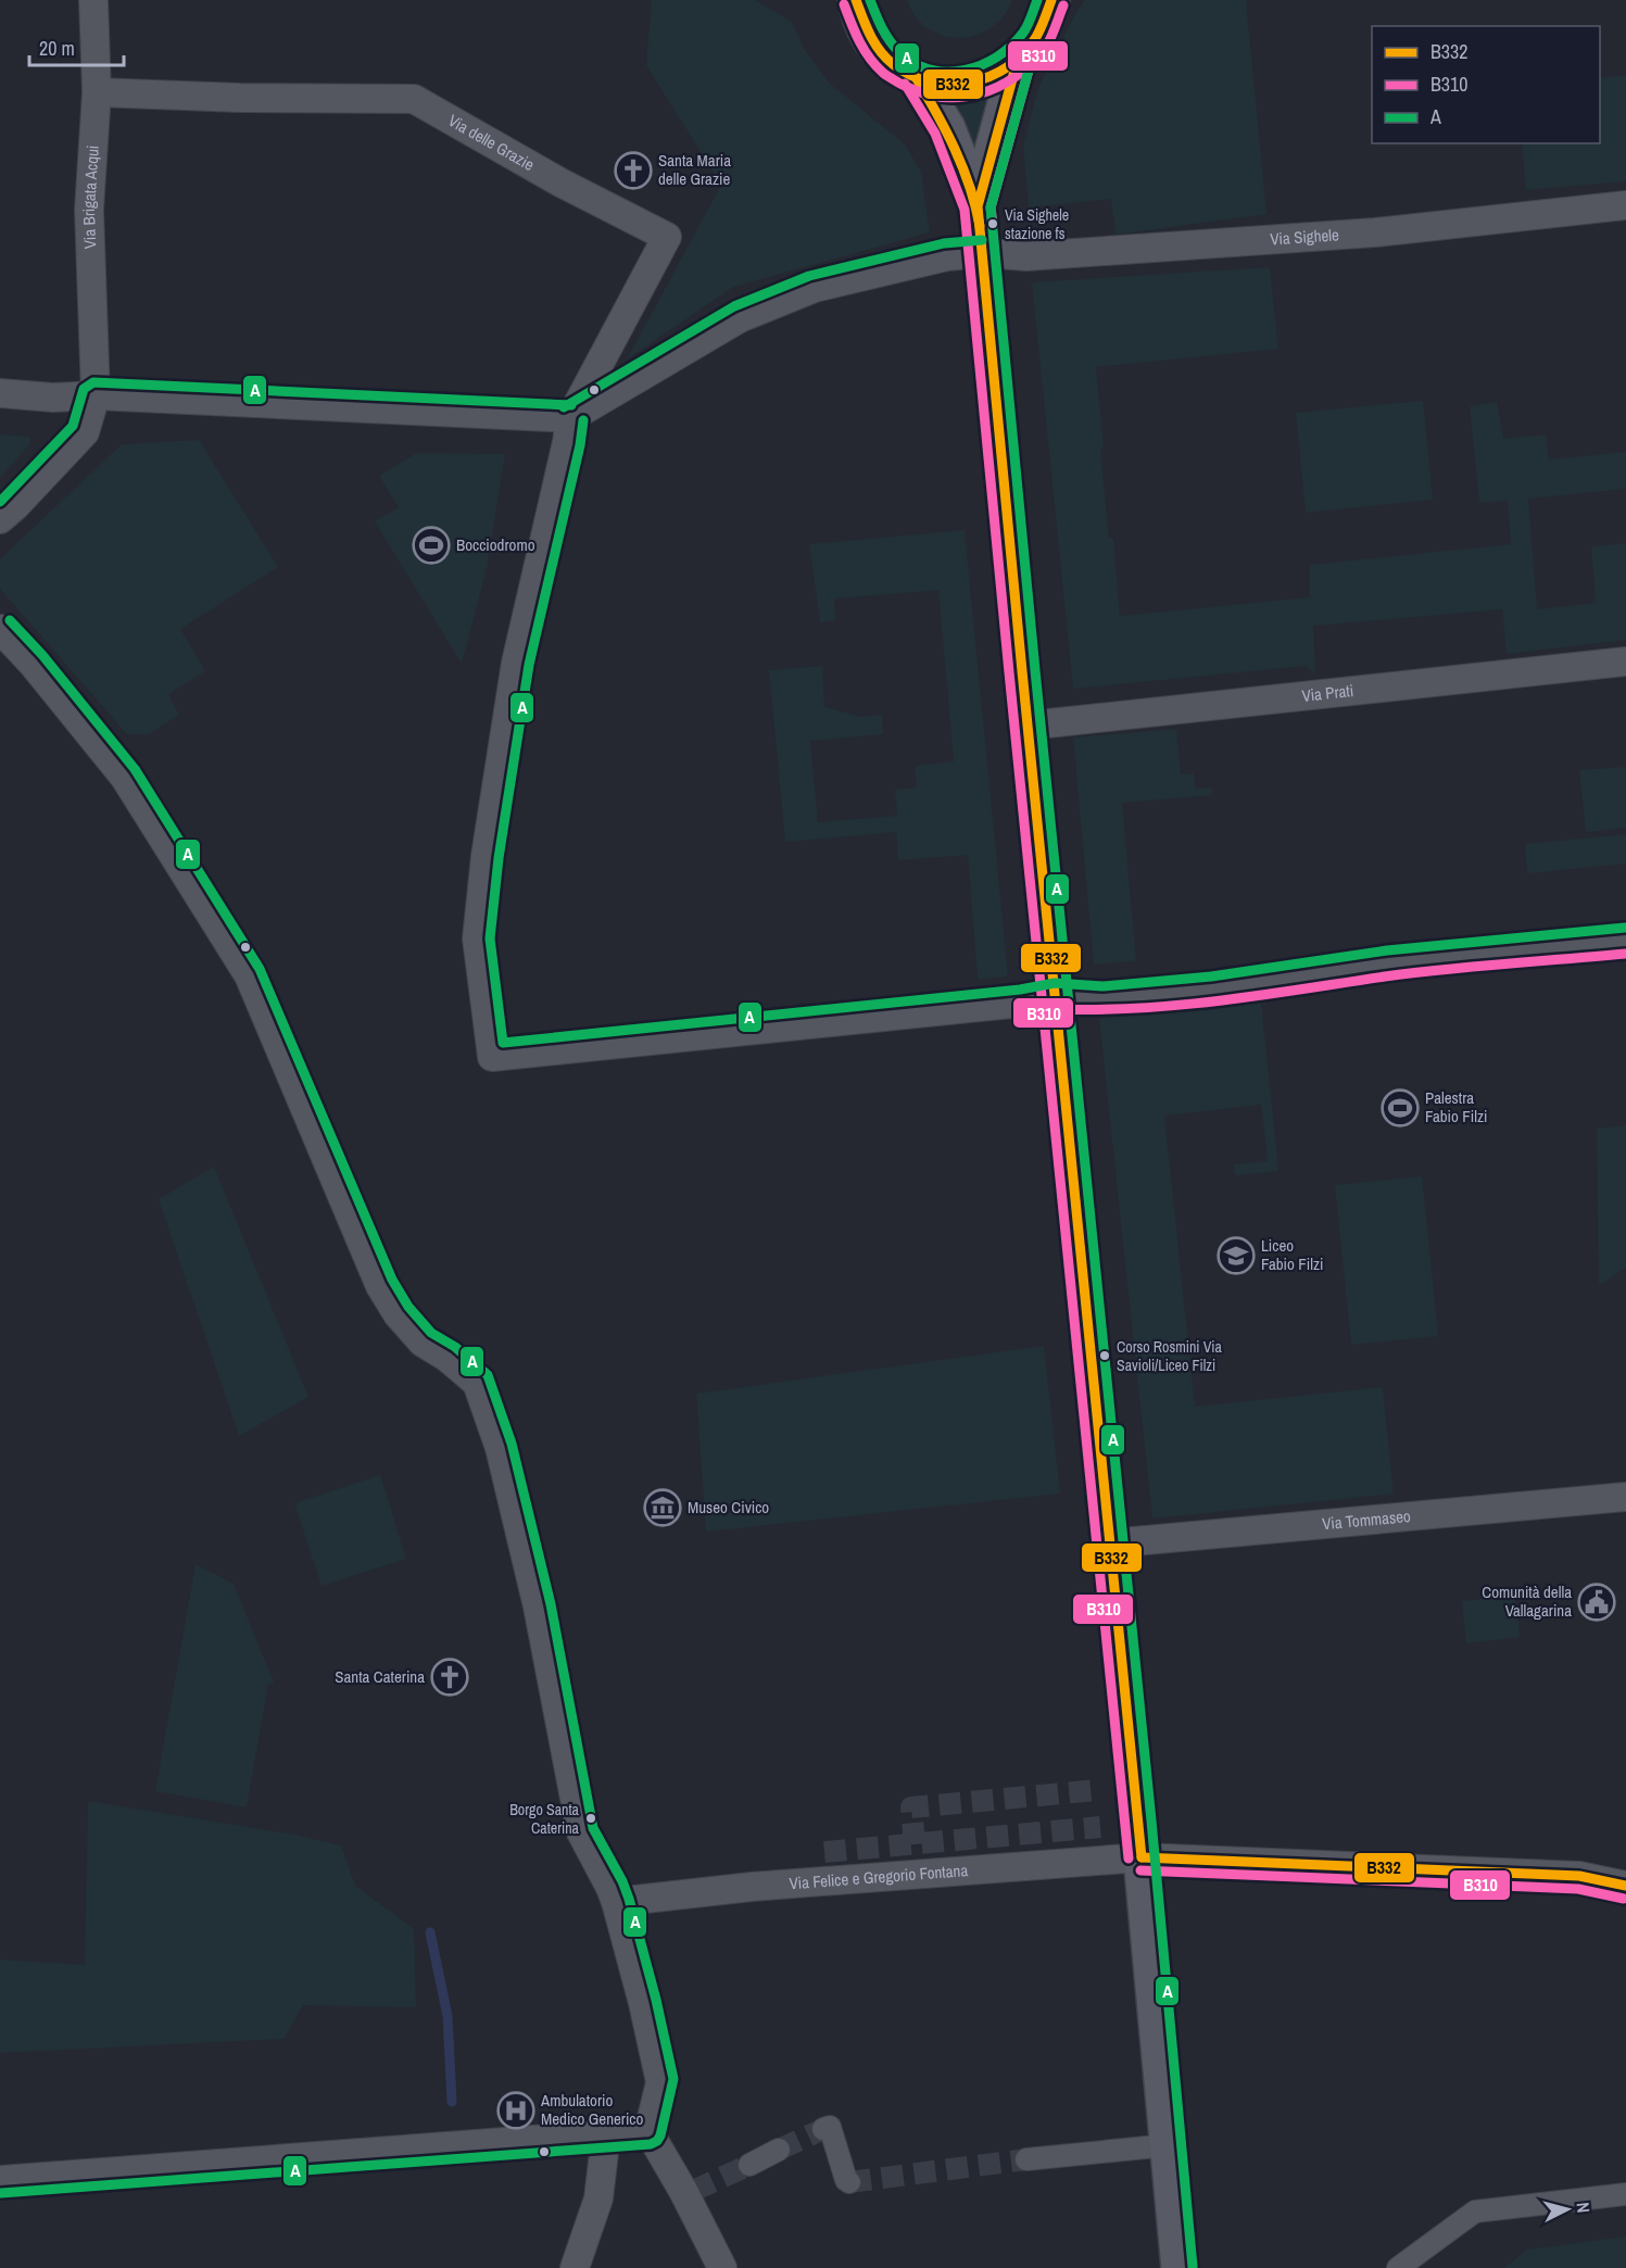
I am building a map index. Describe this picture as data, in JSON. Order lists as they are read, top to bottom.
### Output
{
  "streets": {
    "street": [
      "Via delle Grazie",
      "Via Brigata Acqui",
      "Via Sighele",
      "Via Prati",
      "Via Tommaseo",
      "Via Felice e Gregorio Fontana"
    ]
  },
  "crossings": [
    ["Via delle Grazie", "Via Brigata Acqui"],
    ["Via delle Grazie", "Via Sighele"]
  ],
  "places": {
    "church": ["Santa Maria delle Grazie", "Santa Caterina"],
    "other": ["Via Sighele stazione fs", "Corso Rosmini Via Savioli/Liceo Filzi", "Borgo Santa Caterina"],
    "sports": ["Bocciodromo", "Palestra Fabio Filzi"],
    "school or university": ["Liceo Fabio Filzi"],
    "museum": ["Museo Civico"],
    "public building": ["Comunità della Vallagarina"],
    "hospital": ["Ambulatorio Medico Generico"]
  },
  "lines": ["transit line B332", "transit line A", "transit line B310"],
  "legend": ["B332", "B310", "A"],
  "scale_bar": "20 m",
  "north": "right"
}
